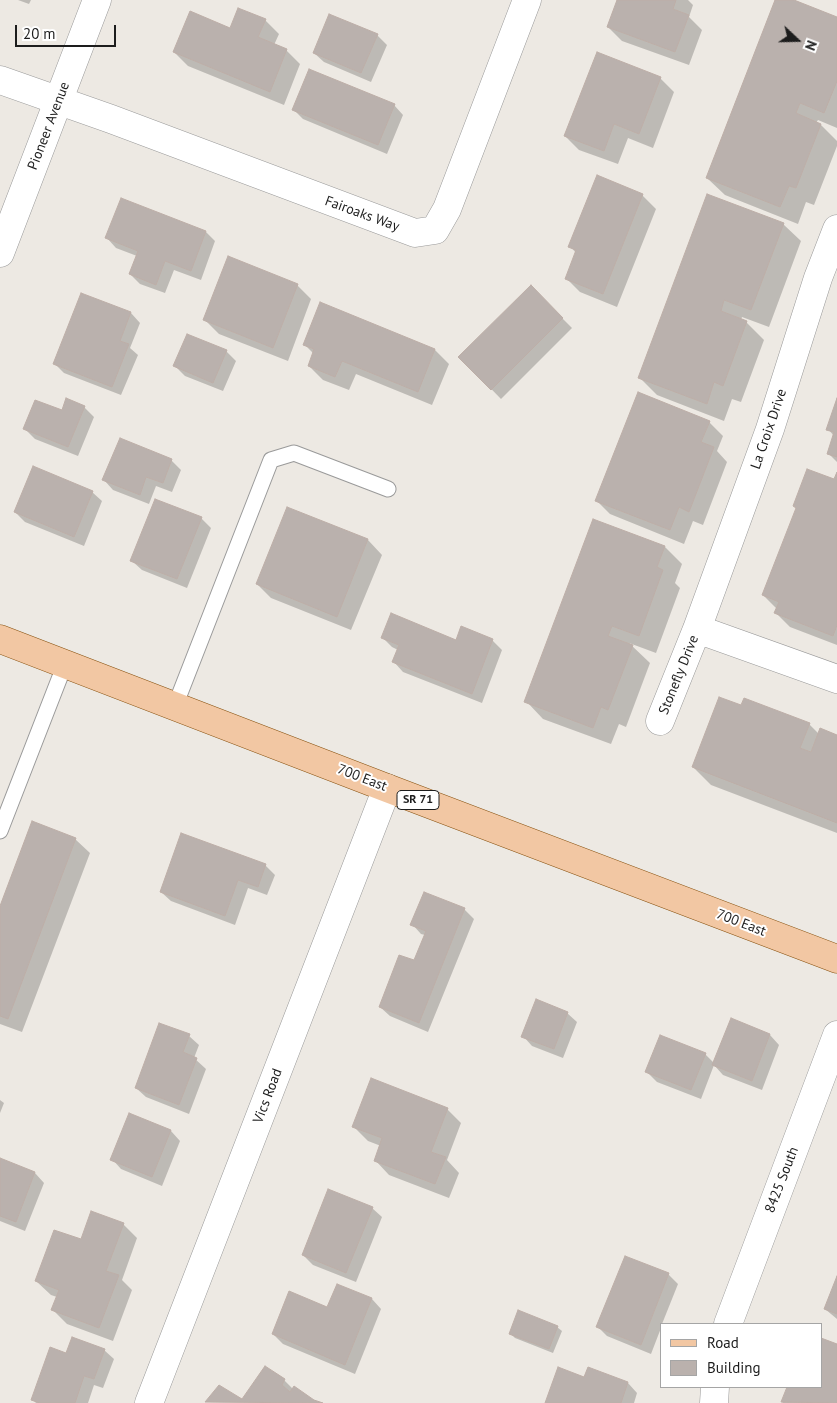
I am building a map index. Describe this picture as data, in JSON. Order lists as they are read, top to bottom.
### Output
{
  "streets": {
    "main road": ["700 East", "SR 71"],
    "street": [
      "Pioneer Avenue",
      "Fairoaks Way",
      "La Croix Drive",
      "Stonefly Drive",
      "Vics Road",
      "8425 South"
    ]
  },
  "crossings": [
    ["Pioneer Avenue", "Fairoaks Way"],
    ["La Croix Drive", "Stonefly Drive"],
    ["700 East", "Vics Road"]
  ],
  "legend": ["Road", "Building"],
  "scale_bar": "20 m",
  "north": "right"
}
